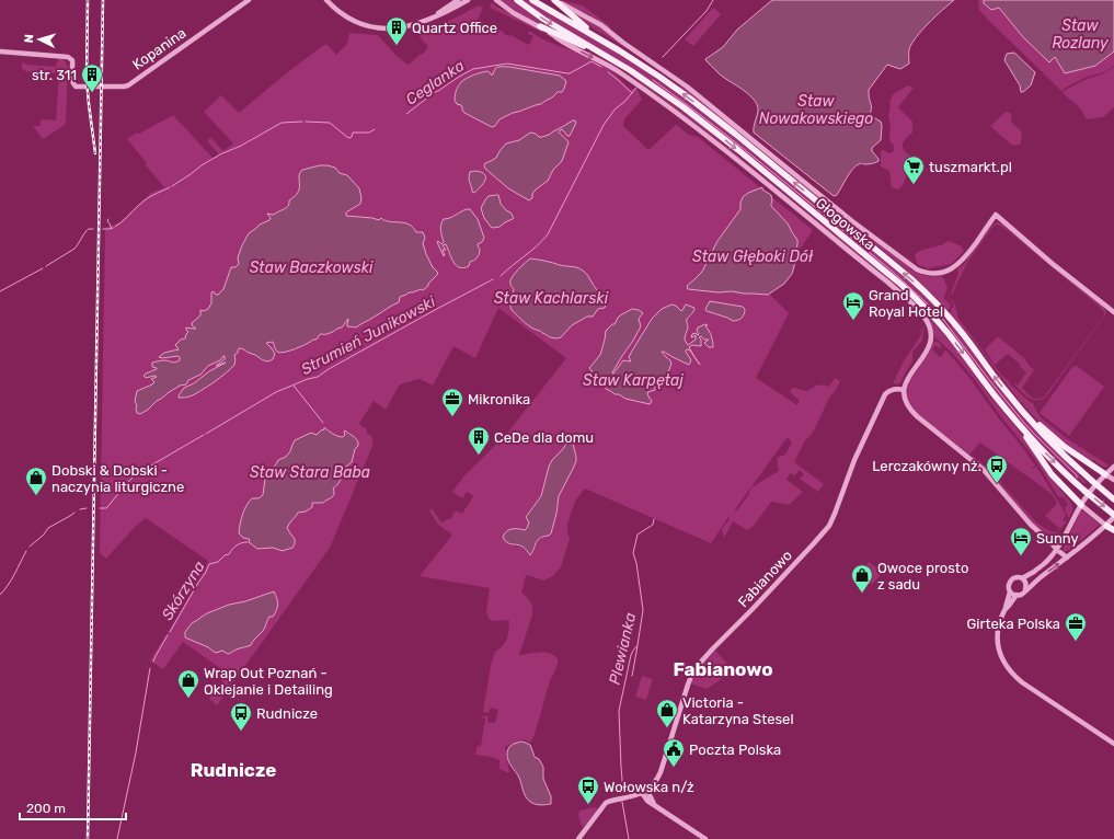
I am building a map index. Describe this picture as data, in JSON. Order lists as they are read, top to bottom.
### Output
{
  "streets": {
    "main road": ["Głogowska"],
    "street": ["Kopanina", "Fabianowo"]
  },
  "crossings": [
    ["Głogowska", "Fabianowo"]
  ],
  "districts": ["Fabianowo", "Rudnicze"],
  "water": [
    "Staw Rozlany",
    "Ceglanka",
    "Staw Nowakowskiego",
    "Staw Głęboki Dół",
    "Staw Baczkowski",
    "Staw Kachlarski",
    "Strumień Junikowski",
    "Staw Karpętaj",
    "Staw Stara Baba",
    "Skórzyna",
    "Plewianka"
  ],
  "places": {
    "building": ["Quartz Office", "str. 311", "CeDe dla domu"],
    "supermarket": ["tuszmarkt.pl"],
    "hotel": ["Grand Royal Hotel", "Sunny"],
    "office": ["Mikronika", "Girteka Polska"],
    "bus stop": ["Lerczakówny nż.", "Rudnicze", "Wołowska n/ż"],
    "shop": [
      "Dobski & Dobski - naczynia liturgiczne",
      "Owoce prosto z sadu",
      "Wrap Out Poznań - Oklejanie i Detailing",
      "Victoria - Katarzyna Stesel"
    ],
    "public building": ["Poczta Polska"]
  },
  "scale_bar": "200 m",
  "north": "left"
}
